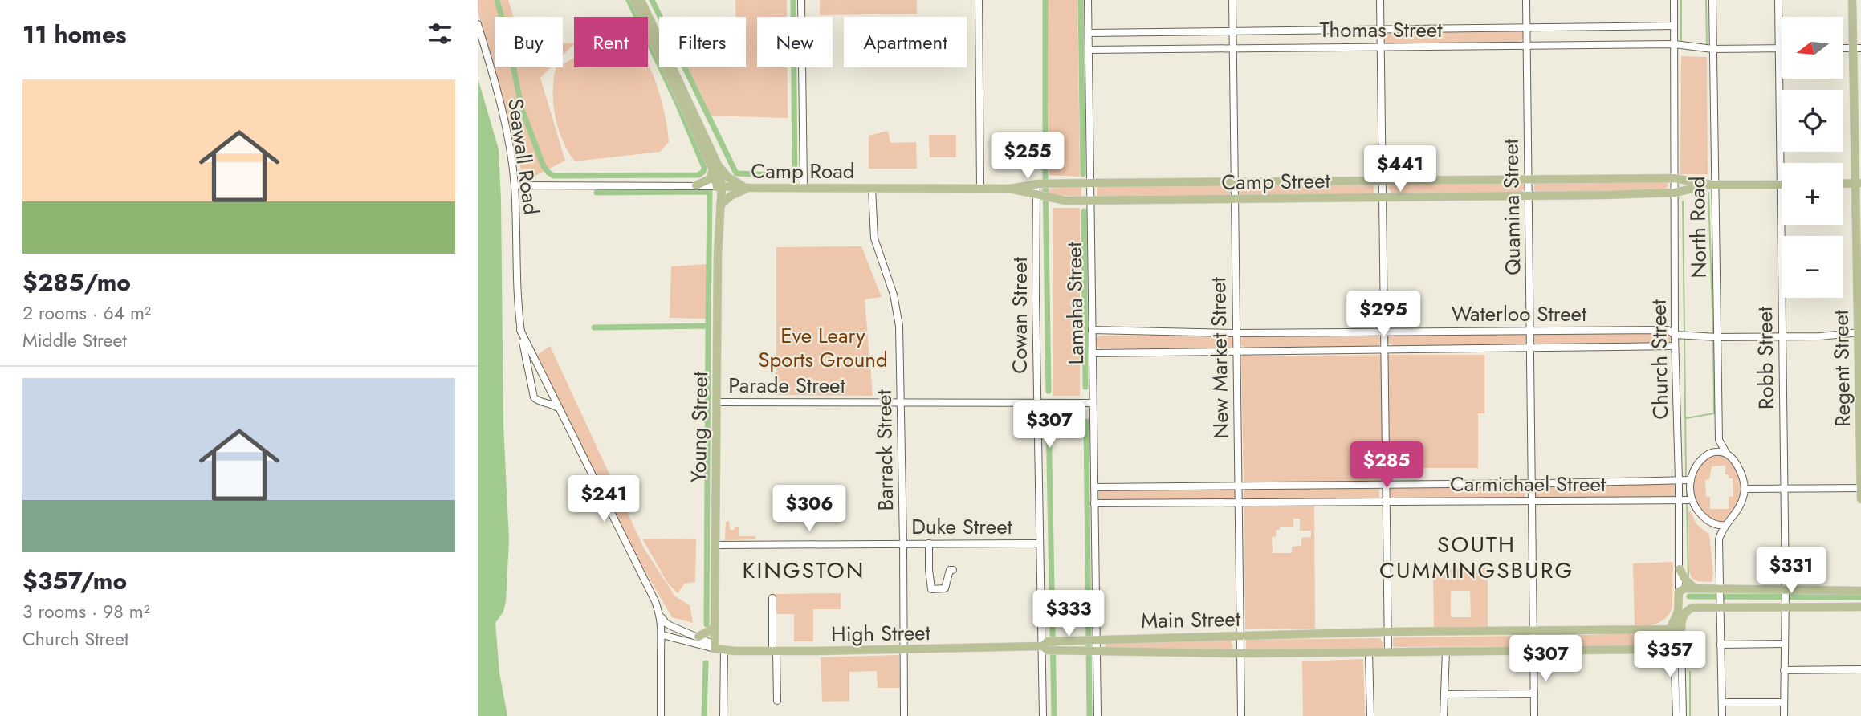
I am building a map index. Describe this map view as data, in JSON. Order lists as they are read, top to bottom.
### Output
{
  "streets": {
    "main road": [
      "Camp Road",
      "Camp Street",
      "Church Street",
      "Regent Street",
      "Young Street",
      "Main Street",
      "High Street"
    ],
    "street": [
      "Thomas Street",
      "Seawall Road",
      "Quamina Street",
      "North Road",
      "Lamaha Street",
      "Waterloo Street",
      "Cowan Street",
      "New Market Street",
      "Robb Street",
      "Parade Street",
      "Barrack Street",
      "Carmichael Street",
      "Duke Street"
    ]
  },
  "crossings": [
    ["Thomas Street", "Quamina Street"],
    ["Thomas Street", "North Road"],
    ["Thomas Street", "Lamaha Street"],
    ["Thomas Street", "New Market Street"],
    ["Thomas Street", "Robb Street"],
    ["Thomas Street", "Church Street"],
    ["Seawall Road", "Camp Road"],
    ["Seawall Road", "High Street"],
    ["Camp Road", "Camp Street"],
    ["Camp Road", "Lamaha Street"],
    ["Camp Road", "Cowan Street"],
    ["Camp Road", "Young Street"],
    ["Camp Road", "Barrack Street"],
    ["Camp Street", "Quamina Street"],
    ["Camp Street", "North Road"],
    ["Camp Street", "Lamaha Street"],
    ["Camp Street", "Cowan Street"],
    ["Camp Street", "New Market Street"],
    ["Camp Street", "Robb Street"],
    ["Camp Street", "Church Street"],
    ["Quamina Street", "Waterloo Street"],
    ["Quamina Street", "Carmichael Street"],
    ["Quamina Street", "Main Street"],
    ["North Road", "Waterloo Street"],
    ["North Road", "Church Street"],
    ["North Road", "Carmichael Street"],
    ["Lamaha Street", "Waterloo Street"],
    ["Lamaha Street", "Parade Street"],
    ["Lamaha Street", "Carmichael Street"],
    ["Lamaha Street", "Main Street"],
    ["Waterloo Street", "New Market Street"],
    ["Waterloo Street", "Robb Street"],
    ["Waterloo Street", "Church Street"],
    ["Waterloo Street", "Regent Street"],
    ["Cowan Street", "Parade Street"],
    ["Cowan Street", "Duke Street"],
    ["Cowan Street", "Main Street"],
    ["Cowan Street", "High Street"],
    ["New Market Street", "Carmichael Street"],
    ["New Market Street", "Main Street"],
    ["Church Street", "Carmichael Street"],
    ["Church Street", "Main Street"],
    ["Parade Street", "Young Street"],
    ["Parade Street", "Barrack Street"],
    ["Young Street", "Duke Street"],
    ["Young Street", "High Street"],
    ["Barrack Street", "Duke Street"],
    ["Barrack Street", "High Street"],
    ["Main Street", "High Street"]
  ],
  "districts": ["SOUTH CUMMINGSBURG", "KINGSTON"],
  "parks": ["Eve Leary Sports Ground"],
  "north": "left",
  "page": {
    "heading": "11 homes",
    "map_buttons": ["+", "−"],
    "chip": [
      "Buy",
      "Rent",
      "Filters",
      "New",
      "Apartment"
    ],
    "list": [
      {
        "name": "$285/mo",
        "note": "2 rooms · 64 m² · Middle Street"
      },
      {
        "name": "$357/mo",
        "note": "3 rooms · 98 m² · Church Street"
      }
    ],
    "price": [
      "$255",
      "$441",
      "$295",
      "$307",
      "$285",
      "$241",
      "$306",
      "$331",
      "$333",
      "$357",
      "$307"
    ]
  }
}
